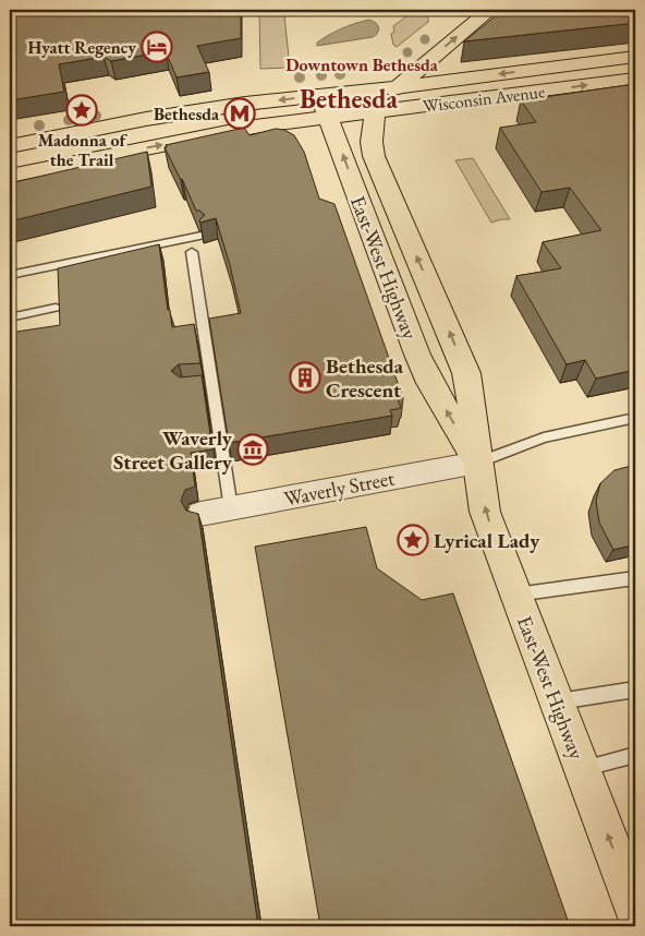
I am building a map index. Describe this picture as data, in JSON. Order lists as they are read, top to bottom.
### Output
{
  "streets": {
    "main road": ["Wisconsin Avenue", "East-West Highway"],
    "street": ["Waverly Street"]
  },
  "crossings": [
    ["Wisconsin Avenue", "East-West Highway"],
    ["East-West Highway", "Waverly Street"]
  ],
  "one_way": ["East-West Highway"],
  "districts": ["Downtown Bethesda", "Bethesda"],
  "places": {
    "hotel": ["Hyatt Regency"],
    "place": ["Madonna of the Trail", "Lyrical Lady"],
    "metro station": ["Bethesda"],
    "building": ["Bethesda Crescent"],
    "museum": ["Waverly Street Gallery"]
  }
}
